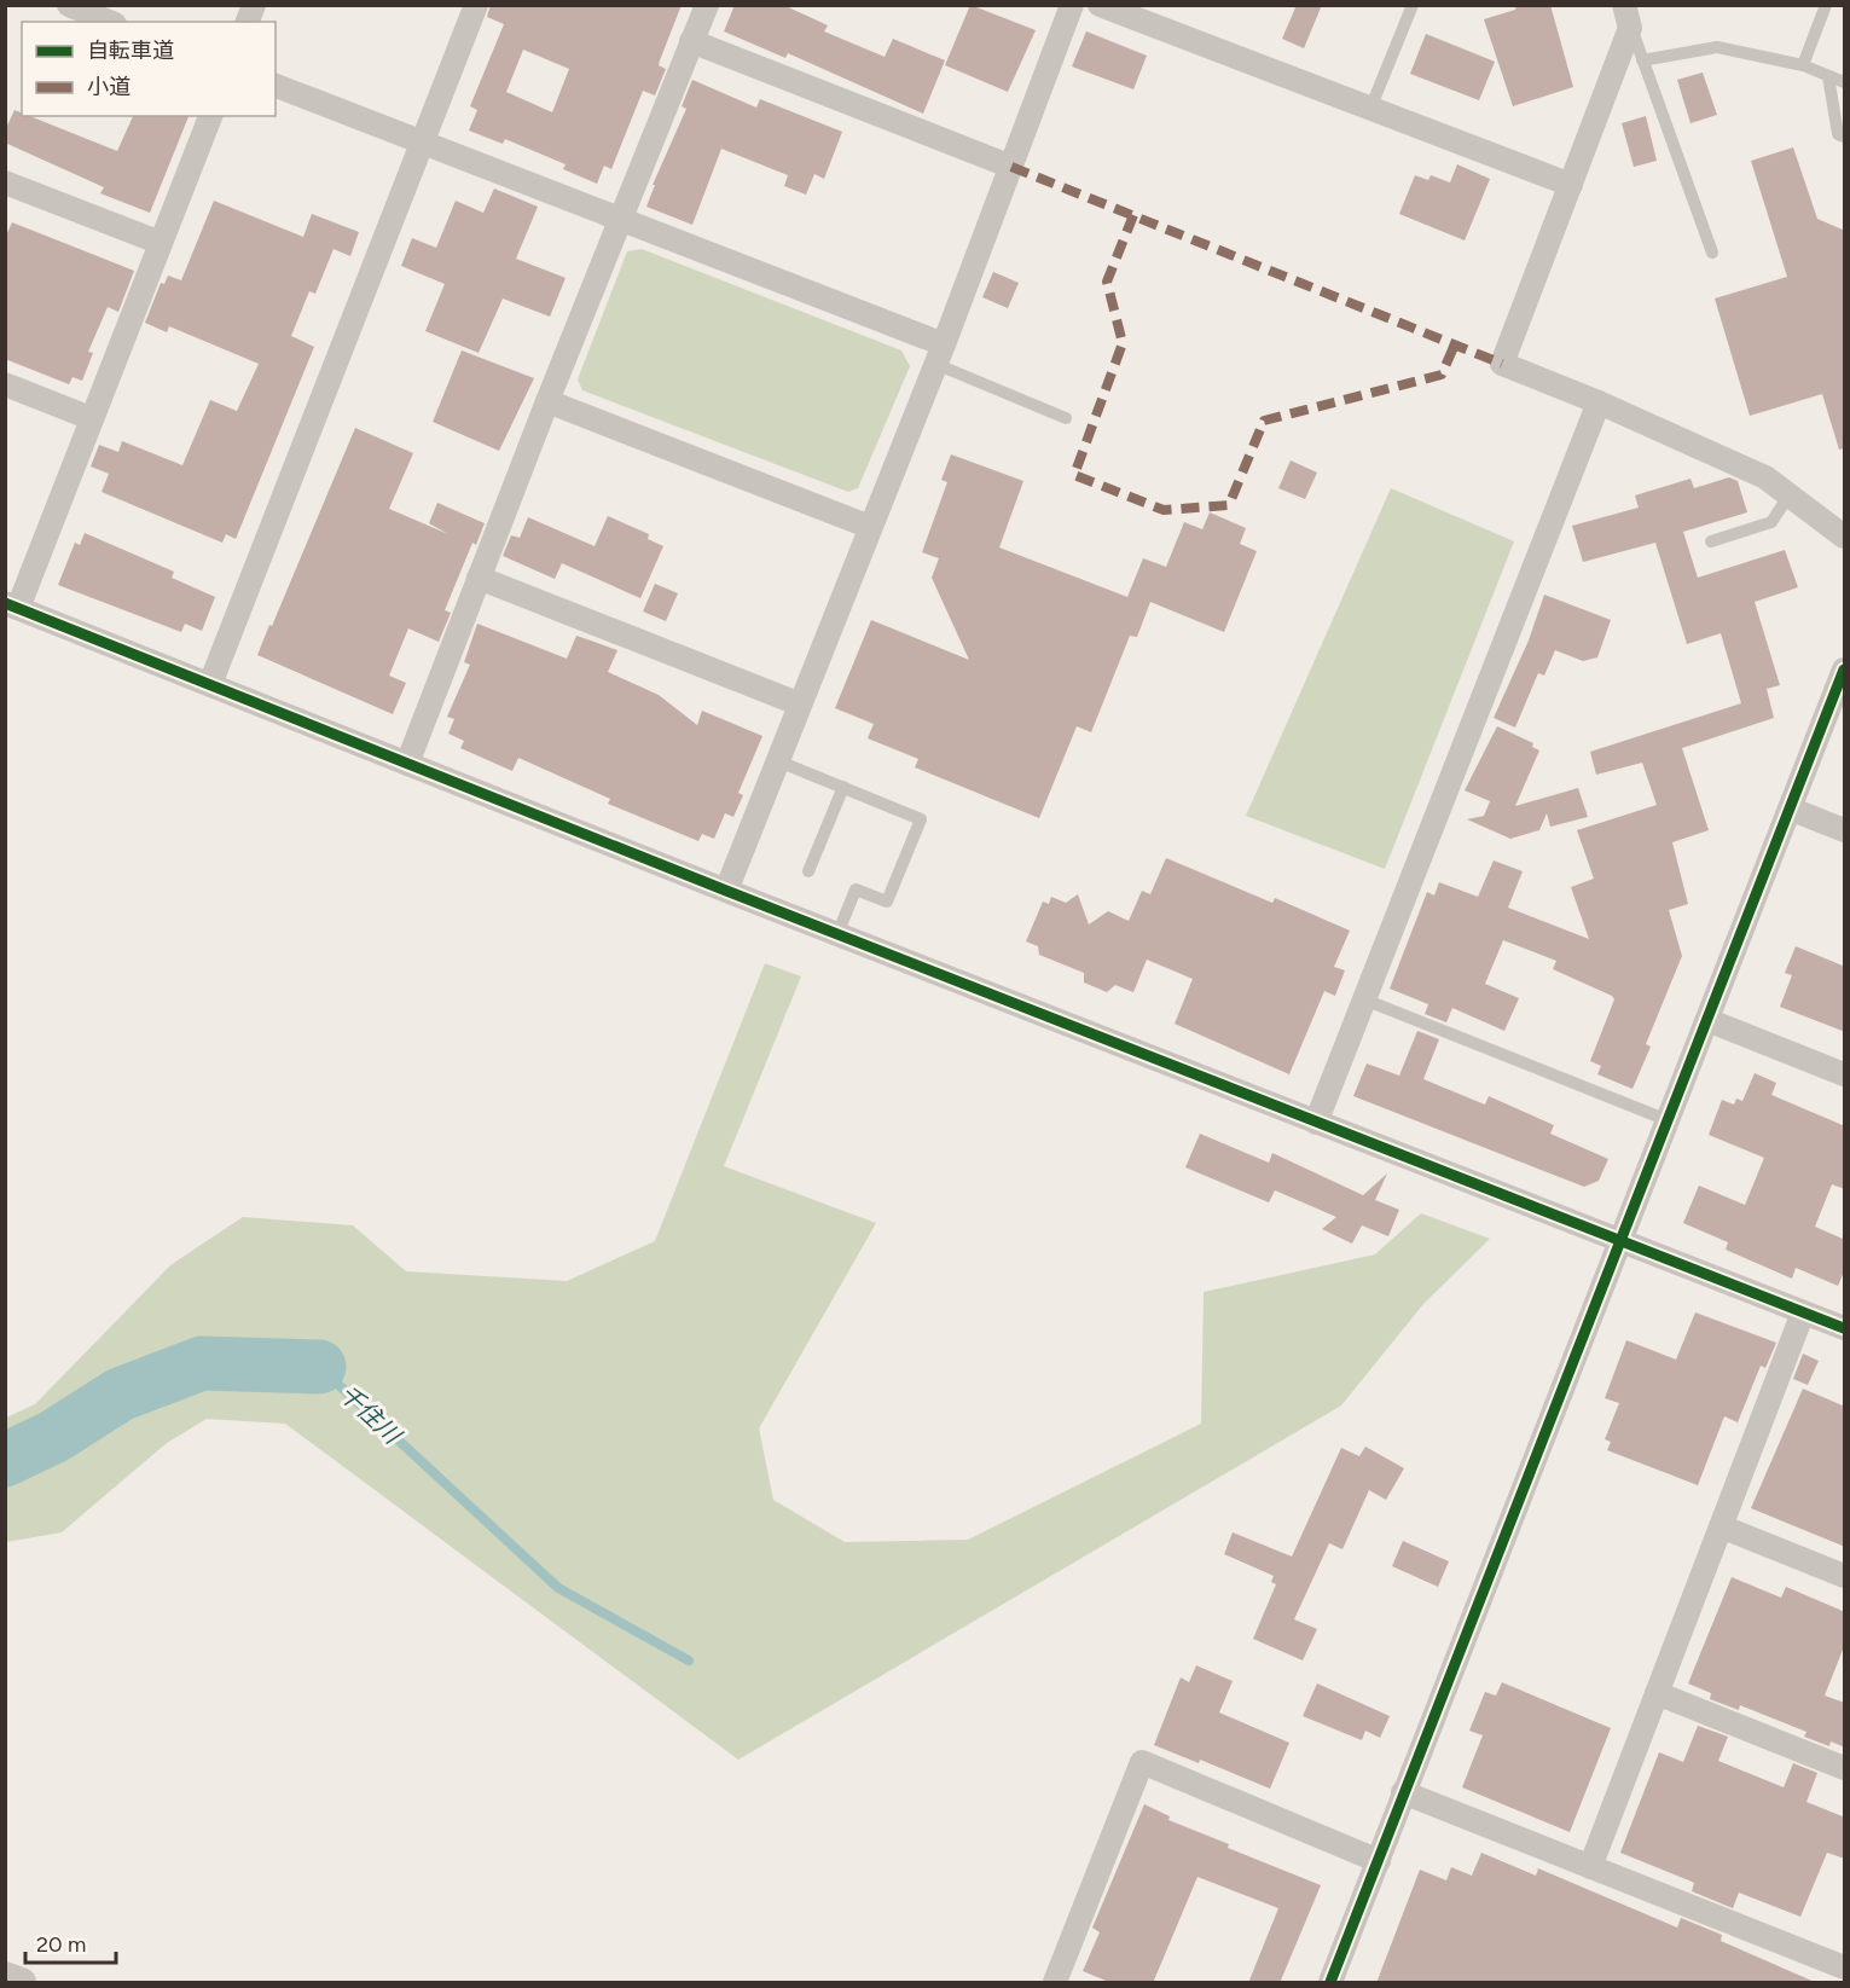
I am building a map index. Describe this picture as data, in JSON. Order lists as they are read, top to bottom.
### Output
{
  "water": ["千住川"],
  "legend": ["自転車道", "小道"],
  "scale_bar": "20 m"
}
